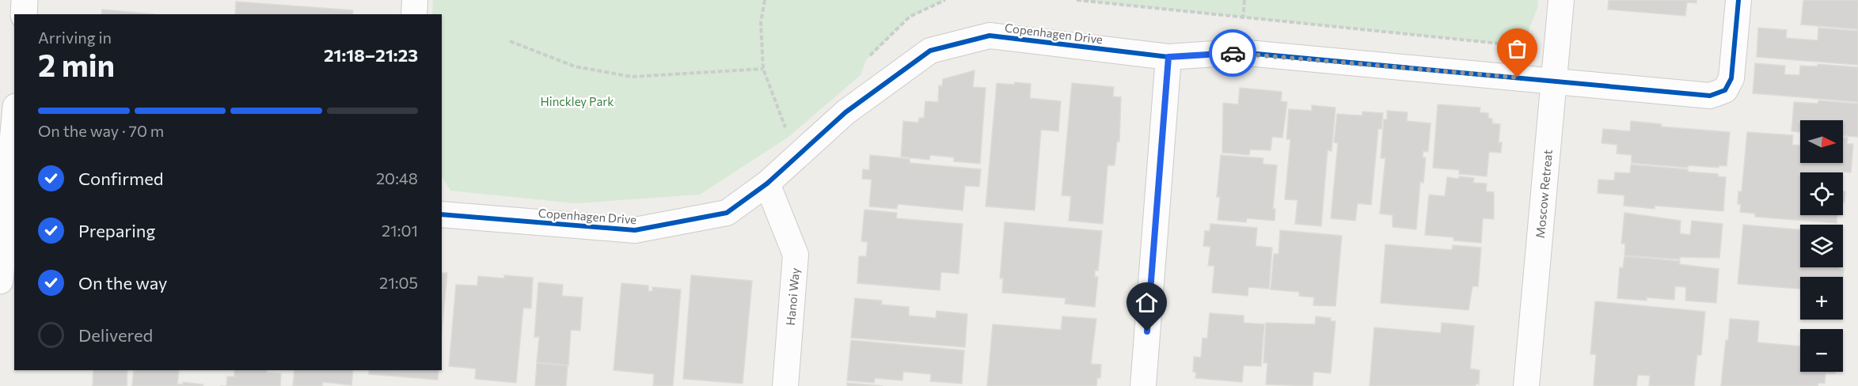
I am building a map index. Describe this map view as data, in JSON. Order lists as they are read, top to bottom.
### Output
{
  "streets": {
    "street": ["Copenhagen Drive", "Moscow Retreat", "Hanoi Way"]
  },
  "crossings": [
    ["Copenhagen Drive", "Moscow Retreat"],
    ["Copenhagen Drive", "Hanoi Way"]
  ],
  "parks": ["Hinckley Park"],
  "north": "right",
  "page": {
    "heading": ["2 min", "Arriving in", "21:18–21:23"],
    "bar": "On the way · 70 m",
    "map_buttons": ["+", "−"],
    "list": [
      ["Confirmed", "20:48"],
      ["Preparing", "21:01"],
      ["On the way", "21:05"],
      "Delivered"
    ]
  }
}
